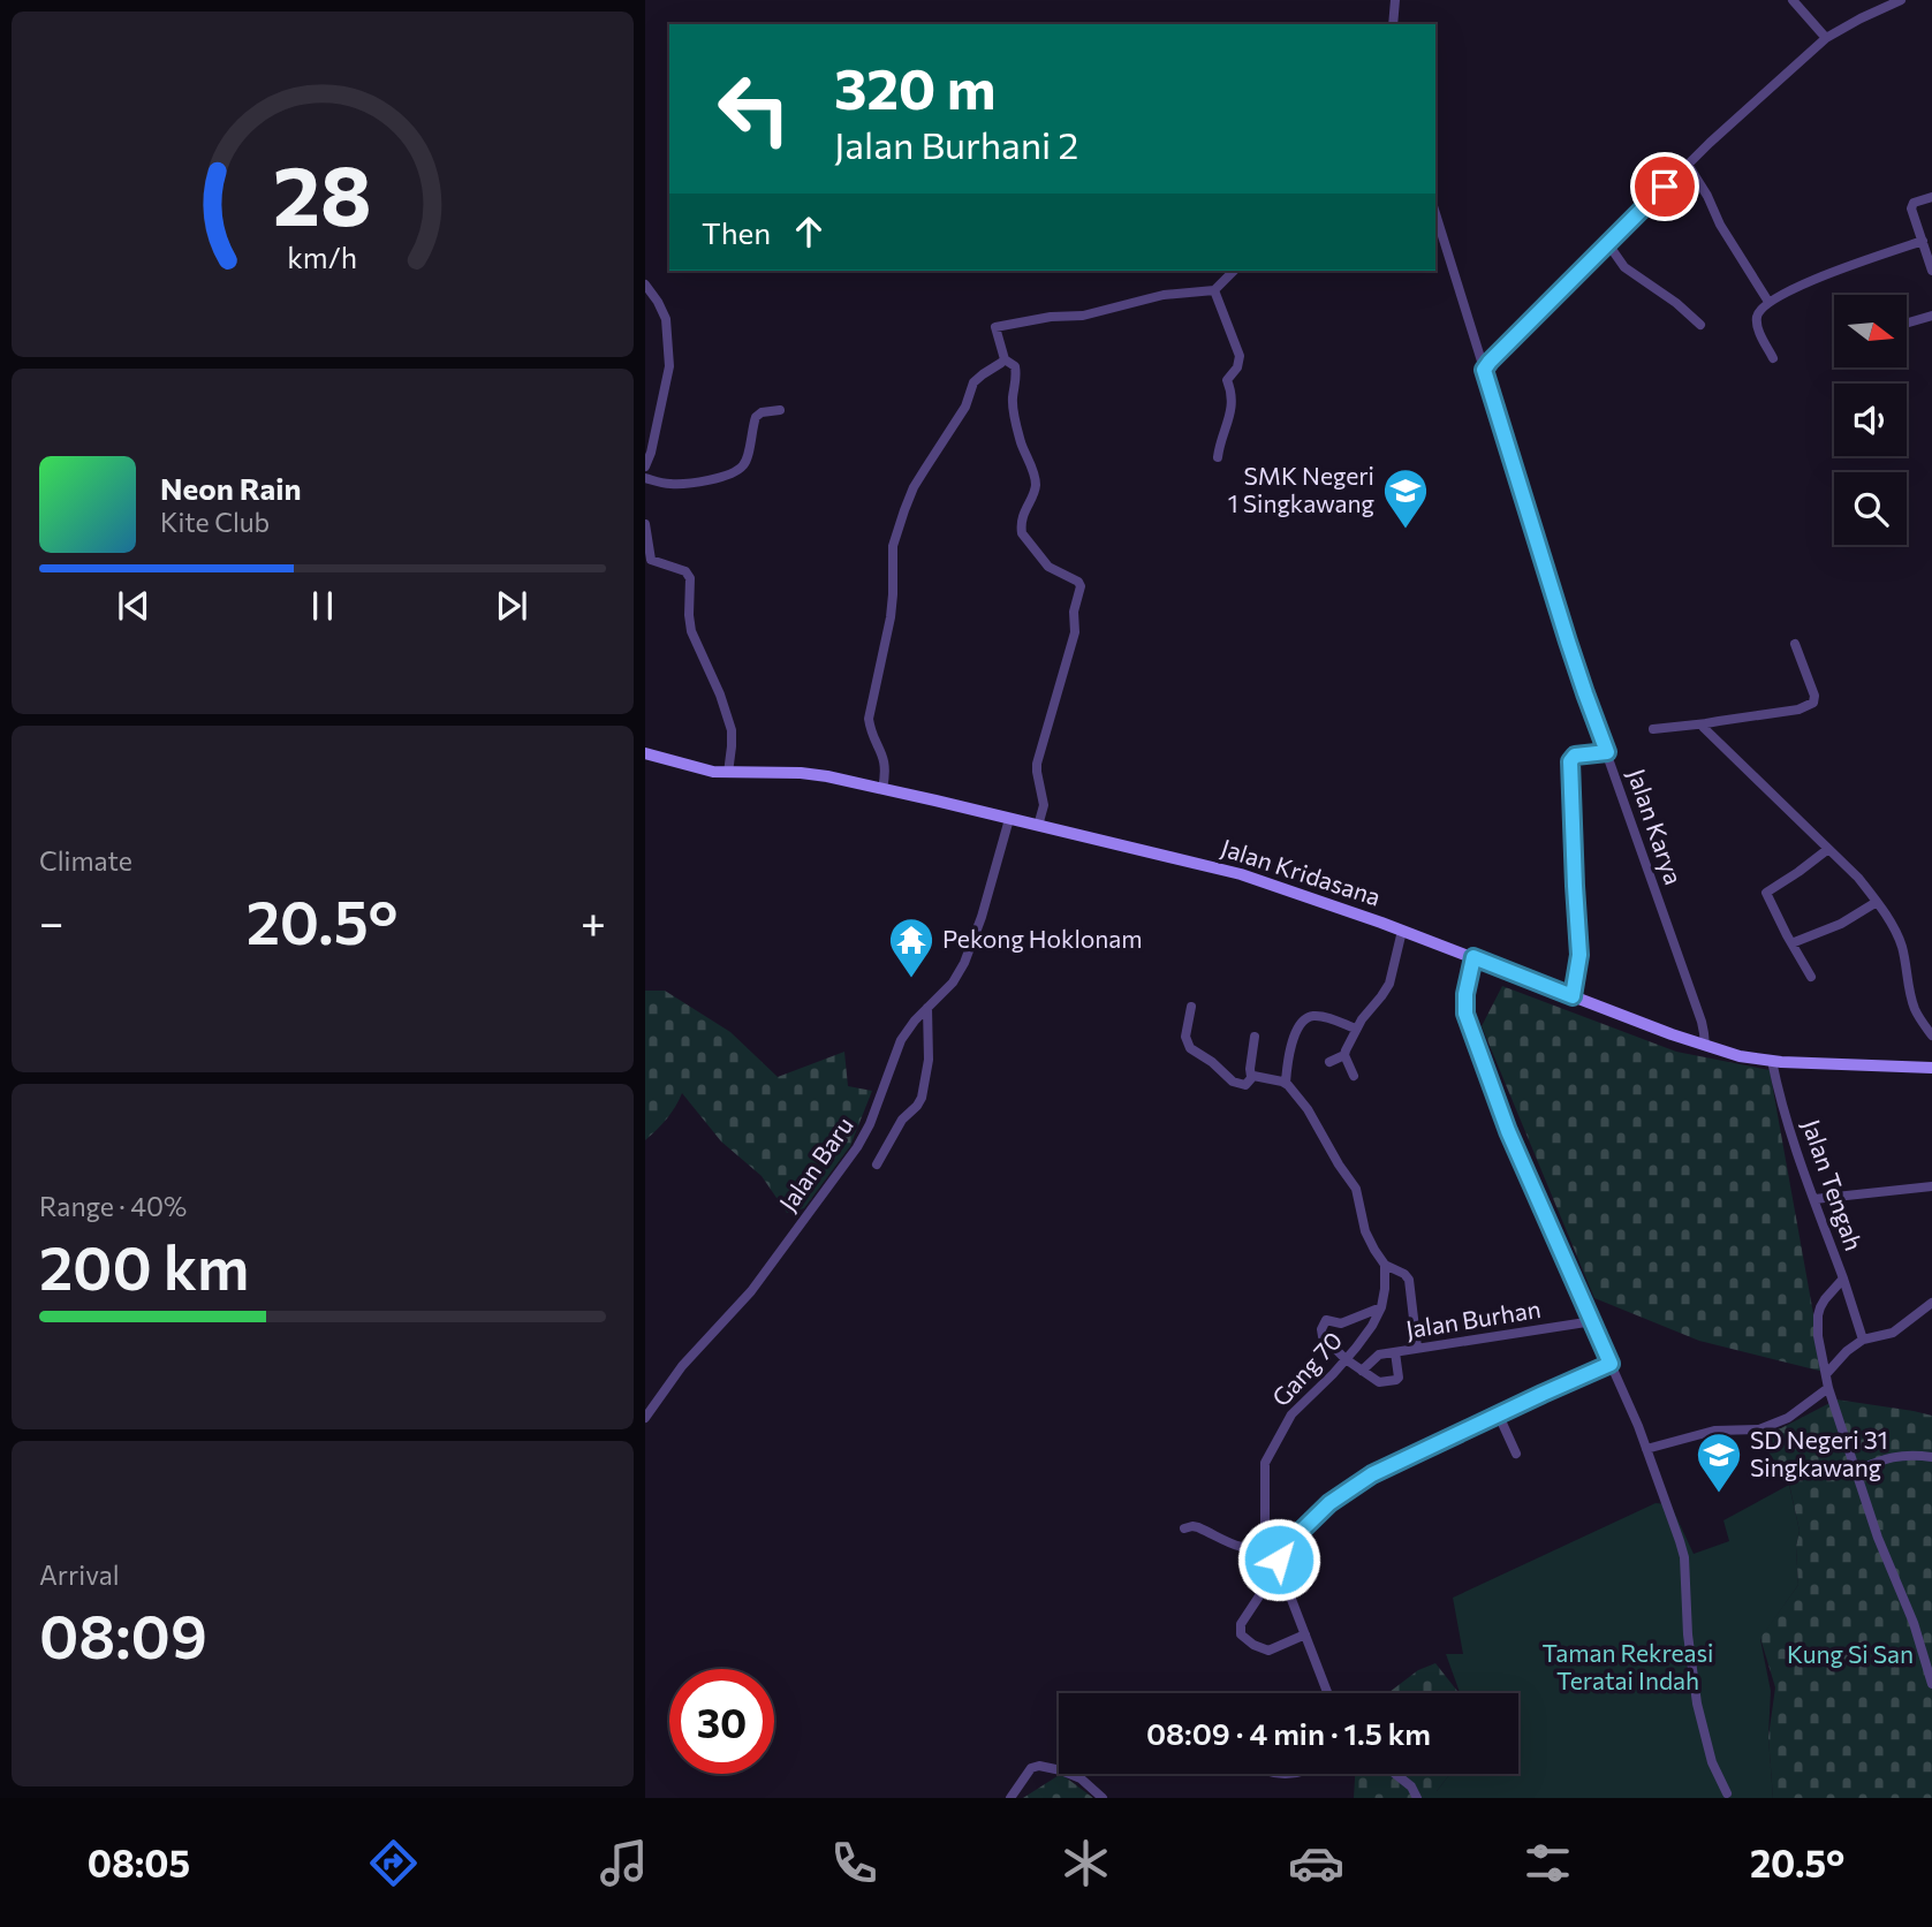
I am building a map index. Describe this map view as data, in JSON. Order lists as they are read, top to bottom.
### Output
{
  "streets": {
    "street": [
      "Jalan Karya",
      "Jalan Kridasana",
      "Jalan Baru",
      "Jalan Tengah",
      "Jalan Burhan",
      "Gang 70"
    ]
  },
  "crossings": [
    ["Jalan Karya", "Jalan Kridasana"],
    ["Jalan Kridasana", "Jalan Baru"],
    ["Jalan Kridasana", "Jalan Tengah"]
  ],
  "parks": ["Taman Rekreasi Teratai Indah", "Kung Si San"],
  "places": {
    "school or university": ["SMK Negeri 1 Singkawang", "SD Negeri 31 Singkawang"],
    "temple": ["Pekong Hoklonam"]
  },
  "north": "right",
  "page": {
    "turn": ["320 m", "Jalan Burhani 2"],
    "then": "Then",
    "song": ["Neon Rain", "Kite Club"],
    "tile": [
      "Climate",
      ["Range · 40%", "200 km"],
      ["Arrival", "08:09"]
    ],
    "heat": ["−", "20.5°", "+"],
    "limit": "30",
    "trip": "08:09 · 4 min · 1.5 km",
    "tabs": ["08:05", "20.5°"],
    "gauge": ["28", "km/h"]
  }
}
